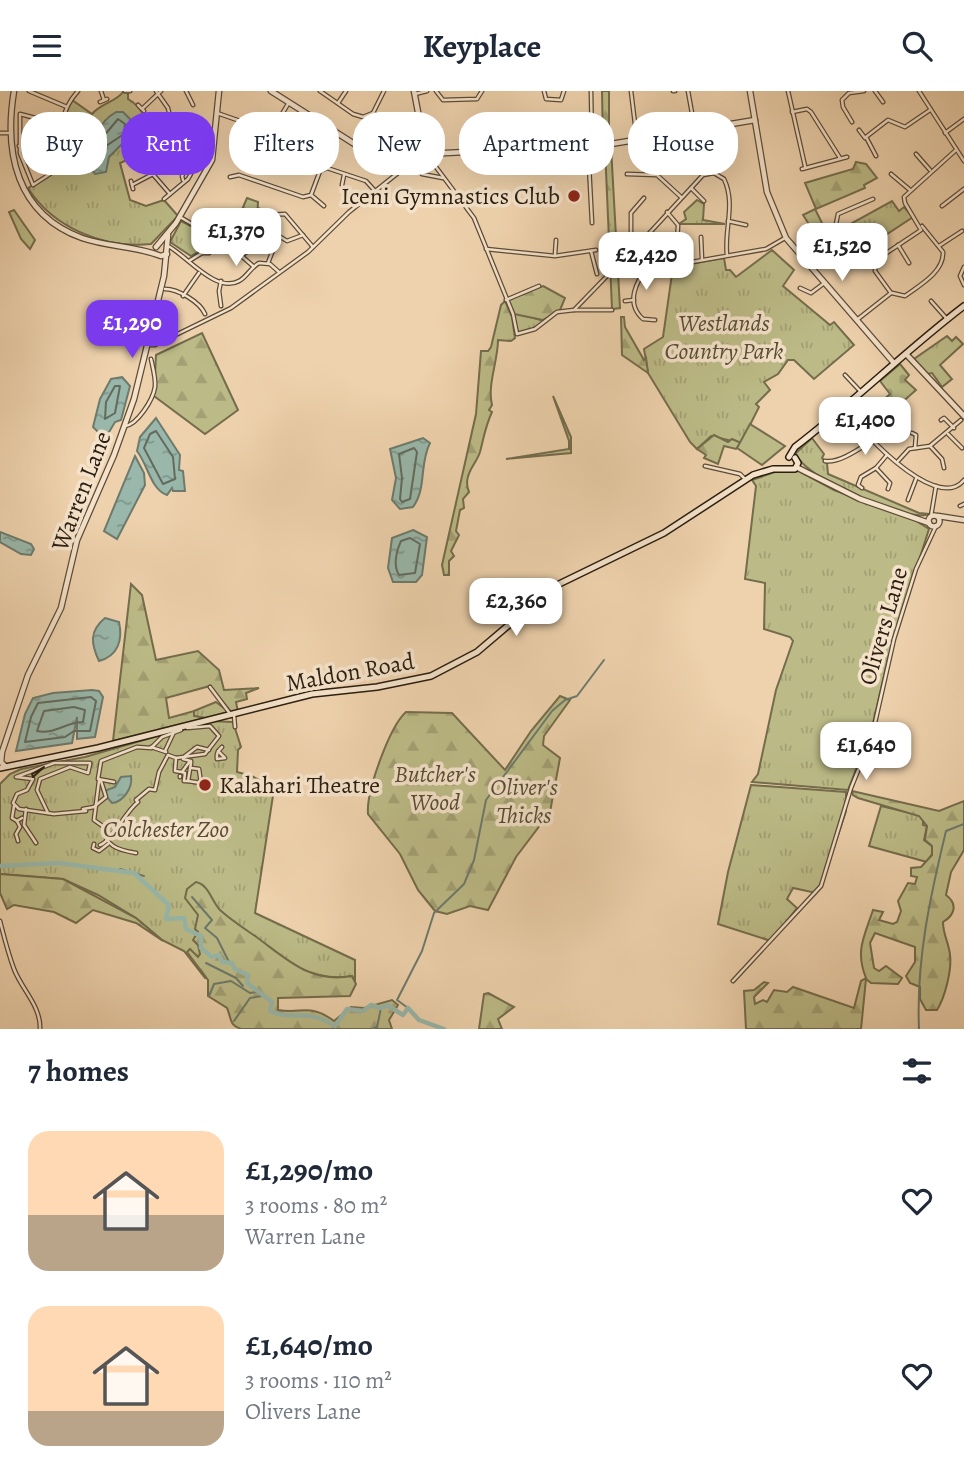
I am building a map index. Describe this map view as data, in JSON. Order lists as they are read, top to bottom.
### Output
{
  "streets": {
    "main road": ["Maldon Road"],
    "street": ["Warren Lane", "Olivers Lane"]
  },
  "crossings": [
    ["Warren Lane", "Maldon Road"]
  ],
  "parks": [
    "Westlands Country Park",
    "Butcher's Wood",
    "Oliver's Thicks",
    "Colchester Zoo"
  ],
  "places": ["Iceni Gymnastics Club", "Kalahari Theatre"],
  "page": {
    "header": "Keyplace",
    "chip": [
      "Buy",
      "Rent",
      "Filters",
      "New",
      "Apartment",
      "House"
    ],
    "price": [
      "£1,370",
      "£1,520",
      "£2,420",
      "£1,290",
      "£1,400",
      "£2,360",
      "£1,640"
    ],
    "heading": "7 homes",
    "list": [
      {
        "name": "£1,290/mo",
        "note": "3 rooms · 80 m² · Warren Lane"
      },
      {
        "name": "£1,640/mo",
        "note": "3 rooms · 110 m² · Olivers Lane"
      }
    ]
  }
}
